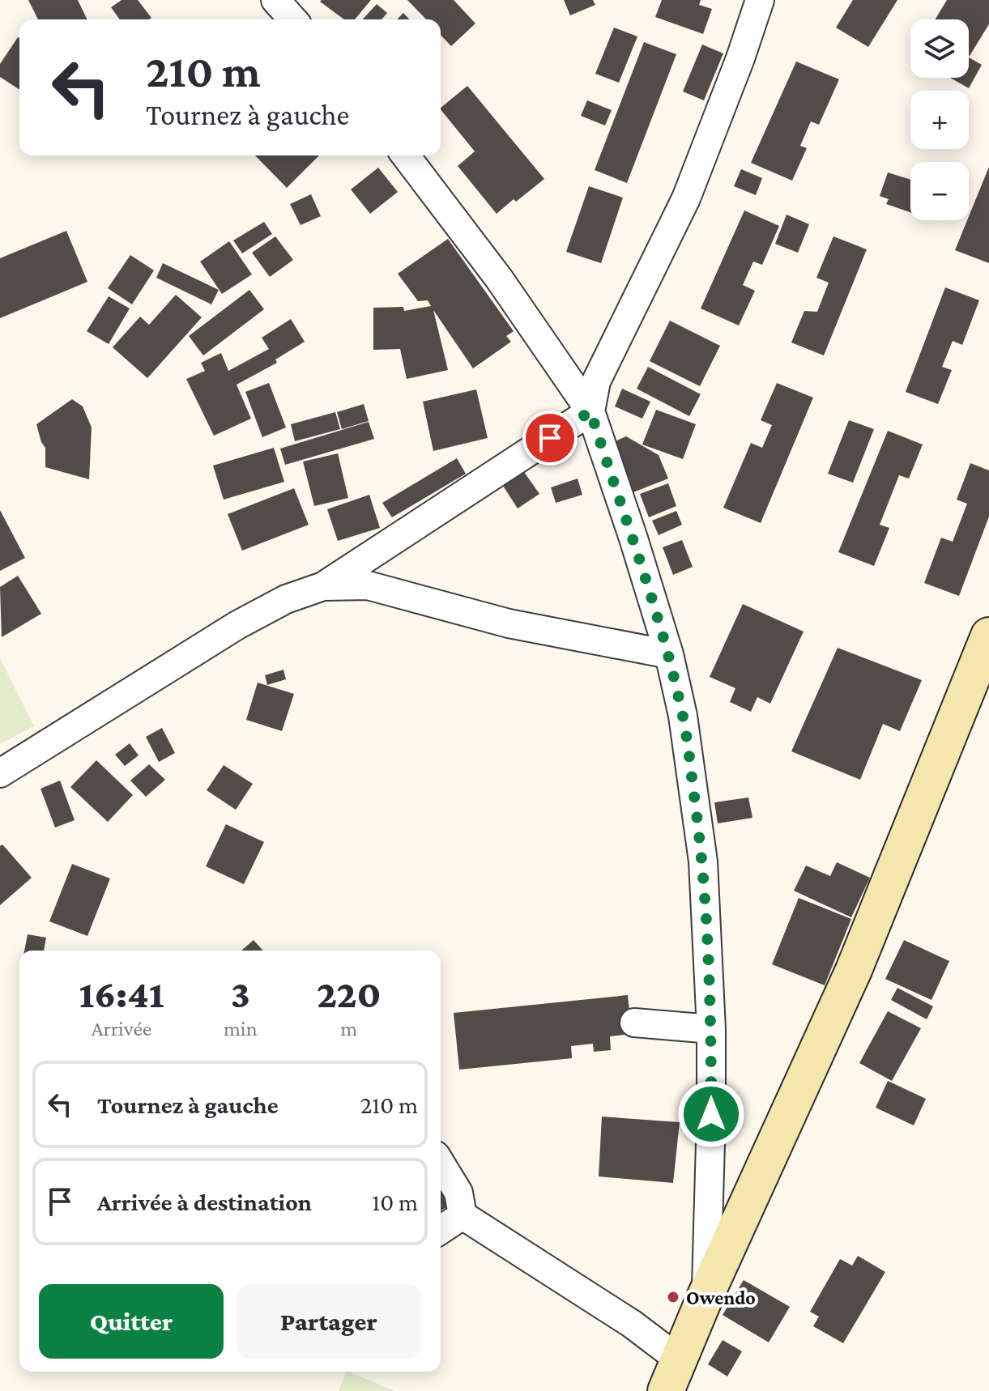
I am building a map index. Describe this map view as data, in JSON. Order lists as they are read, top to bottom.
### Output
{
  "places": ["Owendo"],
  "page": {
    "map_buttons": ["+", "−"],
    "turn": ["210 m", "Tournez à gauche"],
    "eta": [
      "16:41",
      "Arrivée",
      "3",
      "min",
      "220",
      "m"
    ],
    "list": [
      {
        "name": "Tournez à gauche",
        "value": "210 m"
      },
      {
        "name": "Arrivée à destination",
        "value": "10 m"
      }
    ],
    "buttons": ["Quitter", "Partager"]
  }
}
